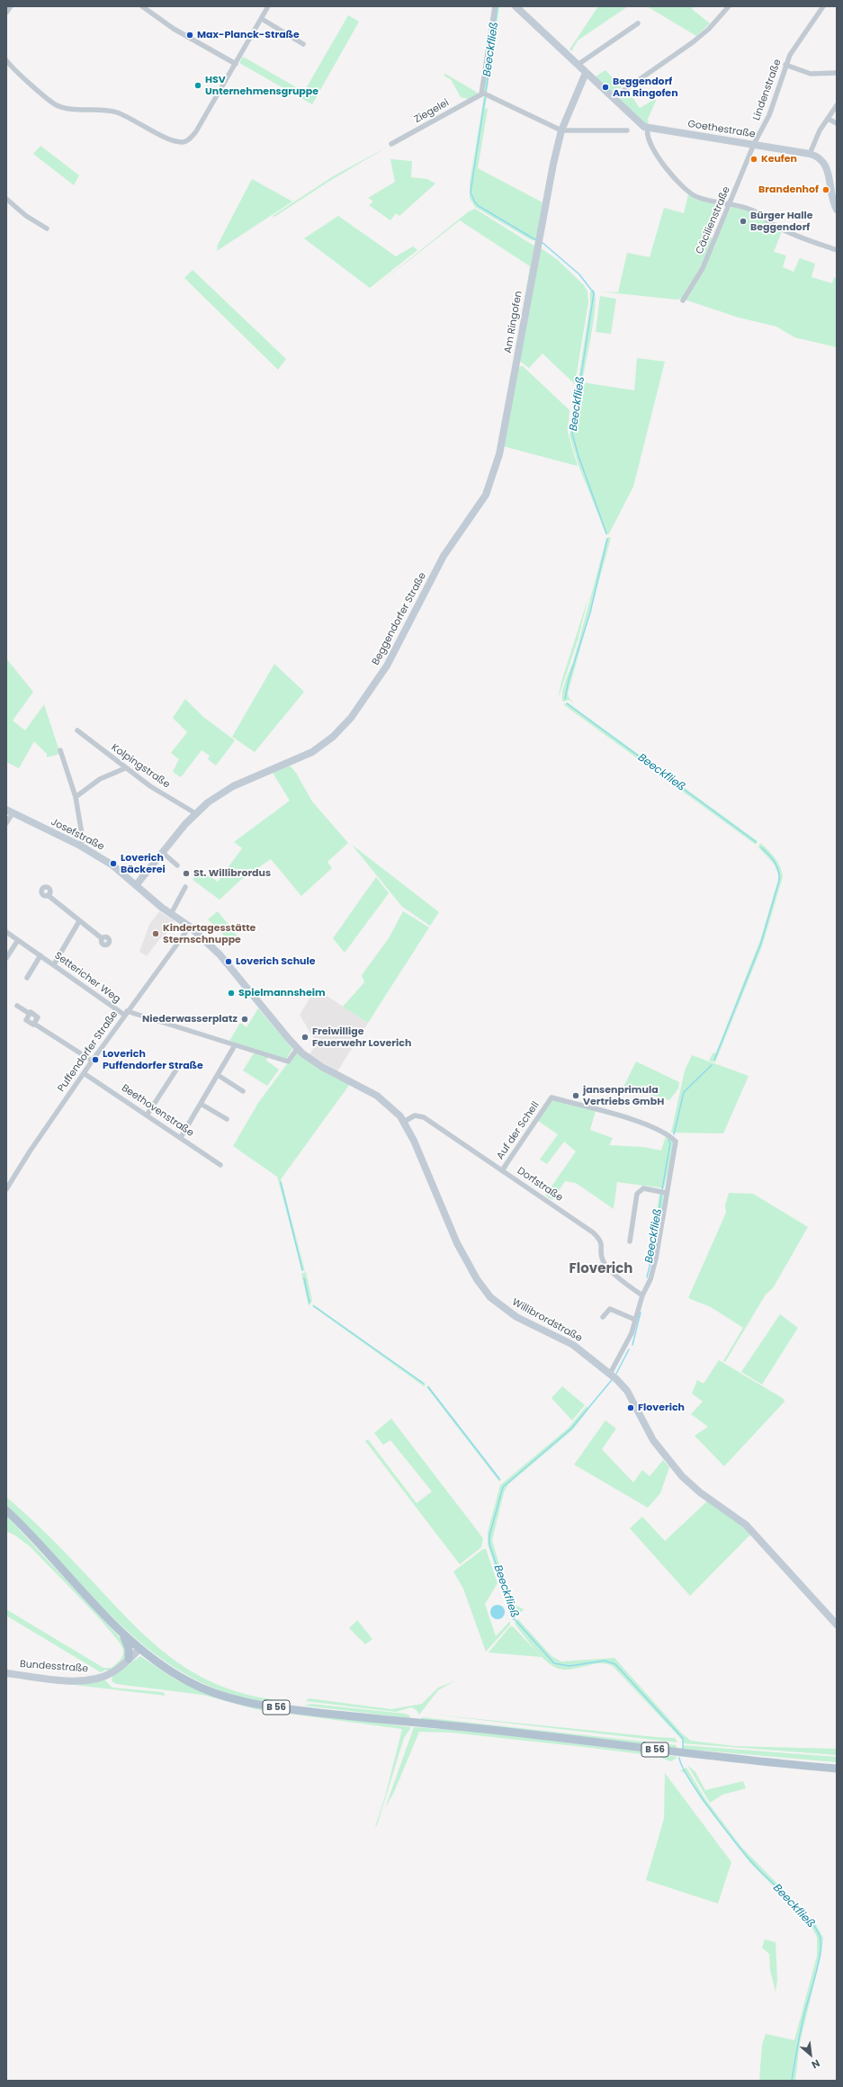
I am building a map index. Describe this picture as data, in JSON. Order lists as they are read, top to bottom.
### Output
{
  "streets": {
    "main road": ["B 56"],
    "street": [
      "Lindenstraße",
      "Ziegelei",
      "Goethestraße",
      "Cäcilienstraße",
      "Am Ringofen",
      "Beggendorfer Straße",
      "Kolpingstraße",
      "Josefstraße",
      "Settericher Weg",
      "Puffendorfer Straße",
      "Beethovenstraße",
      "Auf der Schell",
      "Dorfstraße",
      "Willibrordstraße",
      "Bundesstraße"
    ]
  },
  "crossings": [
    ["Lindenstraße", "Goethestraße"],
    ["Lindenstraße", "Cäcilienstraße"],
    ["Goethestraße", "Cäcilienstraße"],
    ["Goethestraße", "Am Ringofen"],
    ["Am Ringofen", "Beggendorfer Straße"],
    ["Beggendorfer Straße", "Kolpingstraße"],
    ["Beggendorfer Straße", "Josefstraße"],
    ["Josefstraße", "Settericher Weg"],
    ["Josefstraße", "Puffendorfer Straße"],
    ["Josefstraße", "Willibrordstraße"],
    ["Settericher Weg", "Puffendorfer Straße"],
    ["Puffendorfer Straße", "Beethovenstraße"],
    ["Auf der Schell", "Dorfstraße"],
    ["Dorfstraße", "Willibrordstraße"]
  ],
  "districts": ["Floverich"],
  "water": ["Beeckfließ"],
  "places": [
    "Max-Planck-Straße",
    "HSV Unternehmensgruppe",
    "Beggendorf Am Ringofen",
    "Keufen",
    "Brandenhof",
    "Bürger Halle Beggendorf",
    "Loverich Bäckerei",
    "St. Willibrordus",
    "Kindertagesstätte Sternschnuppe",
    "Loverich Schule",
    "Spielmannsheim",
    "Niederwasserplatz",
    "Freiwillige Feuerwehr Loverich",
    "Loverich Puffendorfer Straße",
    "jansenprimula Vertriebs GmbH",
    "Floverich"
  ],
  "north": "bottom right"
}
